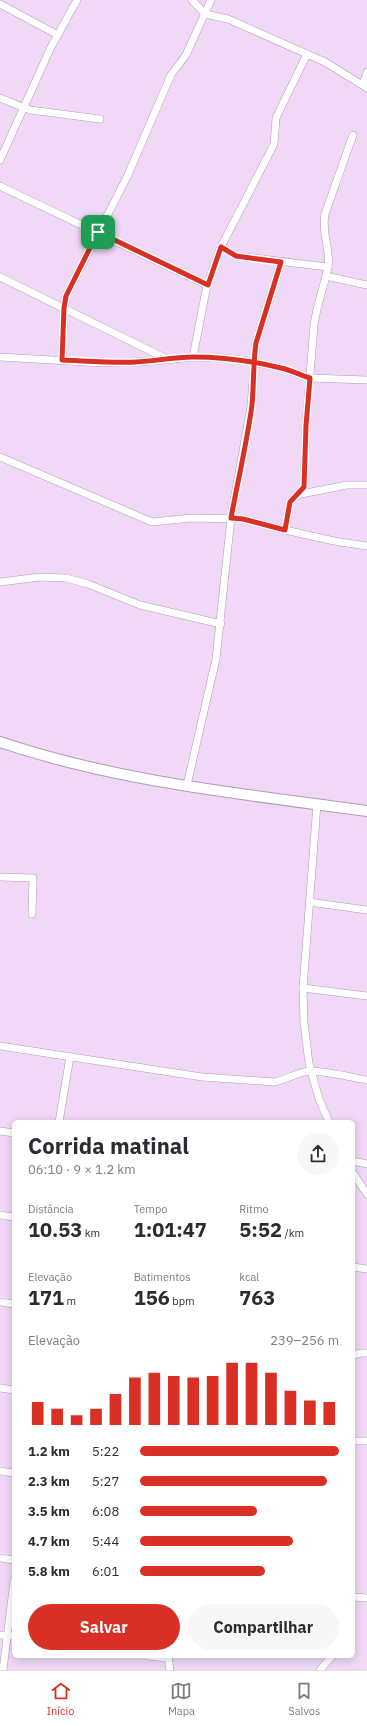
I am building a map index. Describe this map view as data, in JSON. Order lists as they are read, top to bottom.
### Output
{
  "page": {
    "heading": ["Corrida matinal", "06:10 · 9 × 1.2 km"],
    "stats": [
      ["Distância", "10.53 km"],
      ["Tempo", "1:01:47"],
      ["Ritmo", "5:52 /km"],
      ["Elevação", "171 m"],
      ["Batimentos", "156 bpm"],
      ["kcal", "763"]
    ],
    "chart": ["Elevação", "239–256 m"],
    "list": [
      {
        "name": "1.2 km",
        "note": "5:22"
      },
      {
        "name": "2.3 km",
        "note": "5:27"
      },
      {
        "name": "3.5 km",
        "note": "6:08"
      },
      {
        "name": "4.7 km",
        "note": "5:44"
      },
      {
        "name": "5.8 km",
        "note": "6:01"
      }
    ],
    "buttons": ["Salvar", "Compartilhar"],
    "tabs": ["Início", "Mapa", "Salvos"]
  }
}
